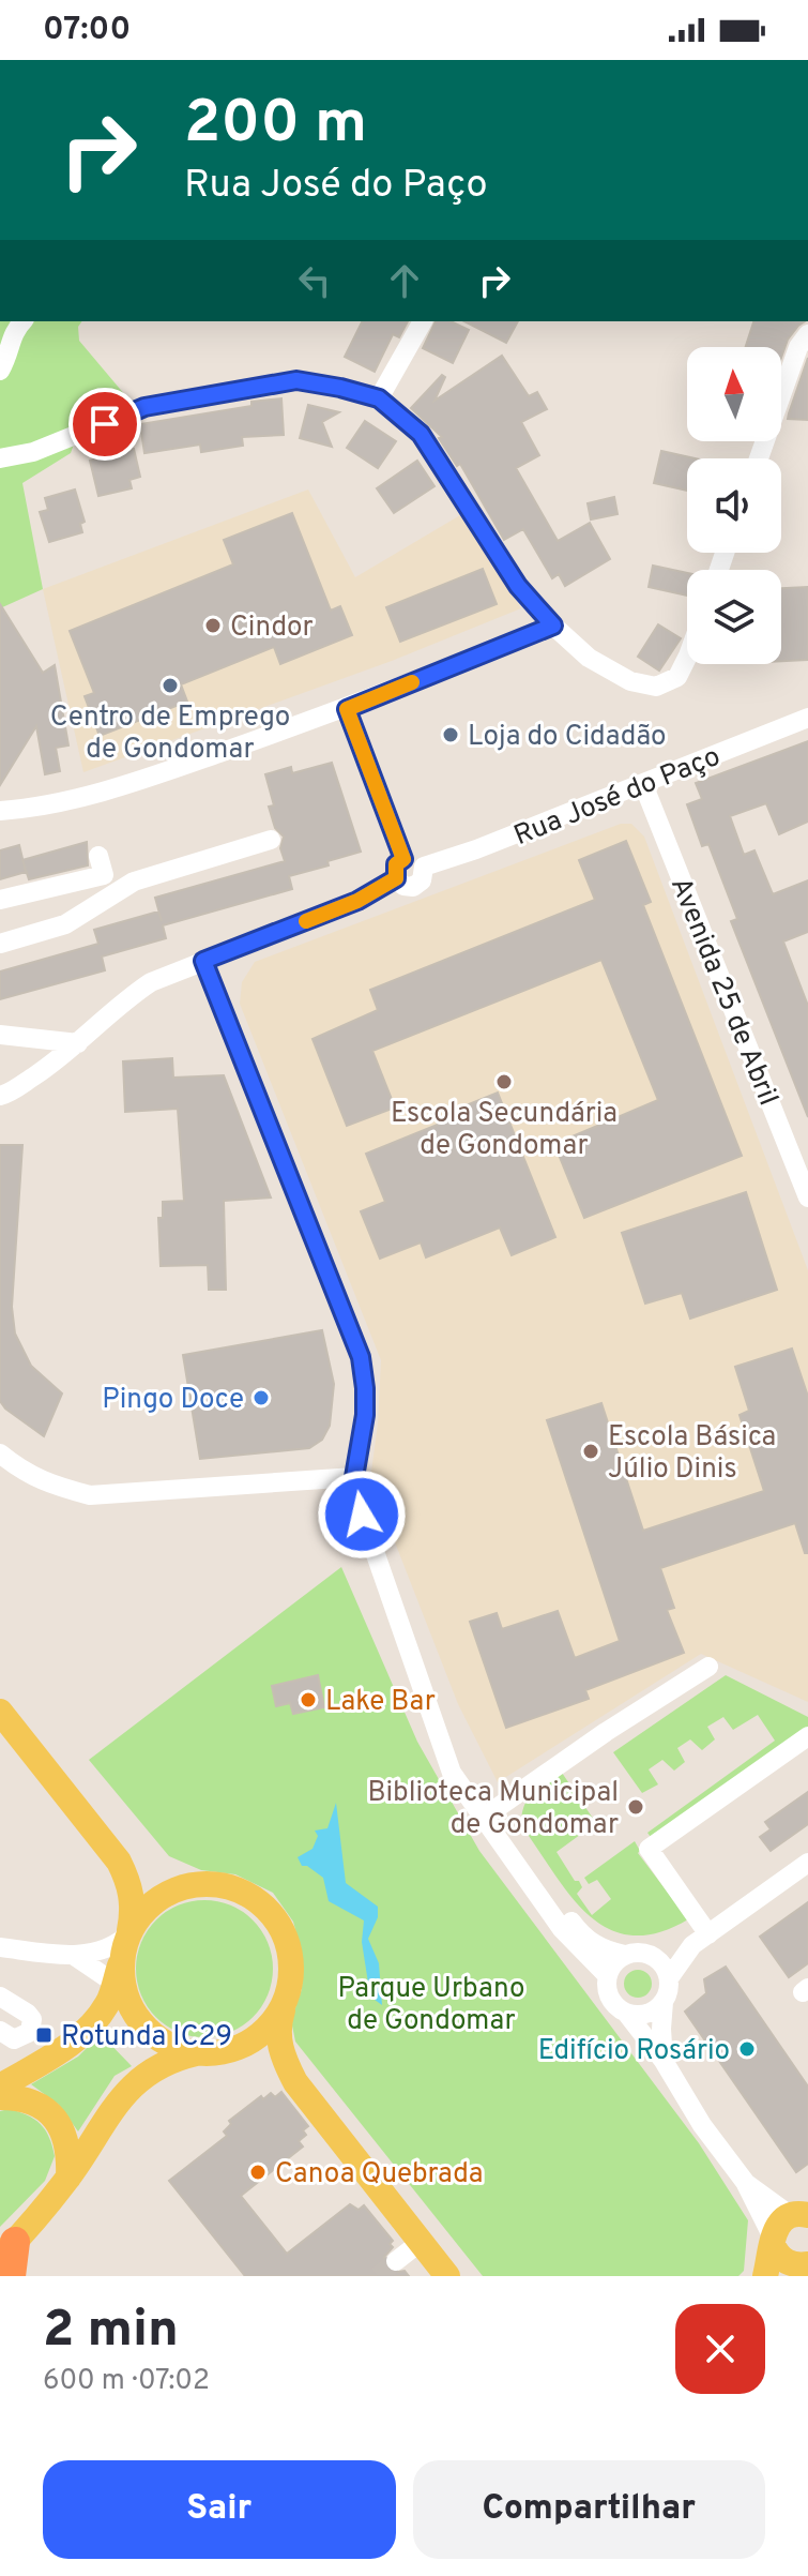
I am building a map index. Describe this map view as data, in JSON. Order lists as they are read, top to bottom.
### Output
{
  "streets": {
    "street": ["Rua José do Paço", "Avenida 25 de Abril"]
  },
  "crossings": [
    ["Rua José do Paço", "Avenida 25 de Abril"]
  ],
  "parks": ["Parque Urbano de Gondomar"],
  "places": {
    "other": [
      "Cindor",
      "Centro de Emprego de Gondomar",
      "Loja do Cidadão",
      "Escola Secundária de Gondomar",
      "Pingo Doce",
      "Escola Básica Júlio Dinis",
      "Lake Bar",
      "Biblioteca Municipal de Gondomar",
      "Edifício Rosário",
      "Canoa Quebrada"
    ],
    "transit": ["Rotunda IC29"]
  },
  "north": "top",
  "page": {
    "status": "07:00",
    "turn": ["200 m", "Rua José do Paço"],
    "heading": ["2 min", "600 m · 07:02"],
    "buttons": ["Sair", "Compartilhar"]
  }
}
